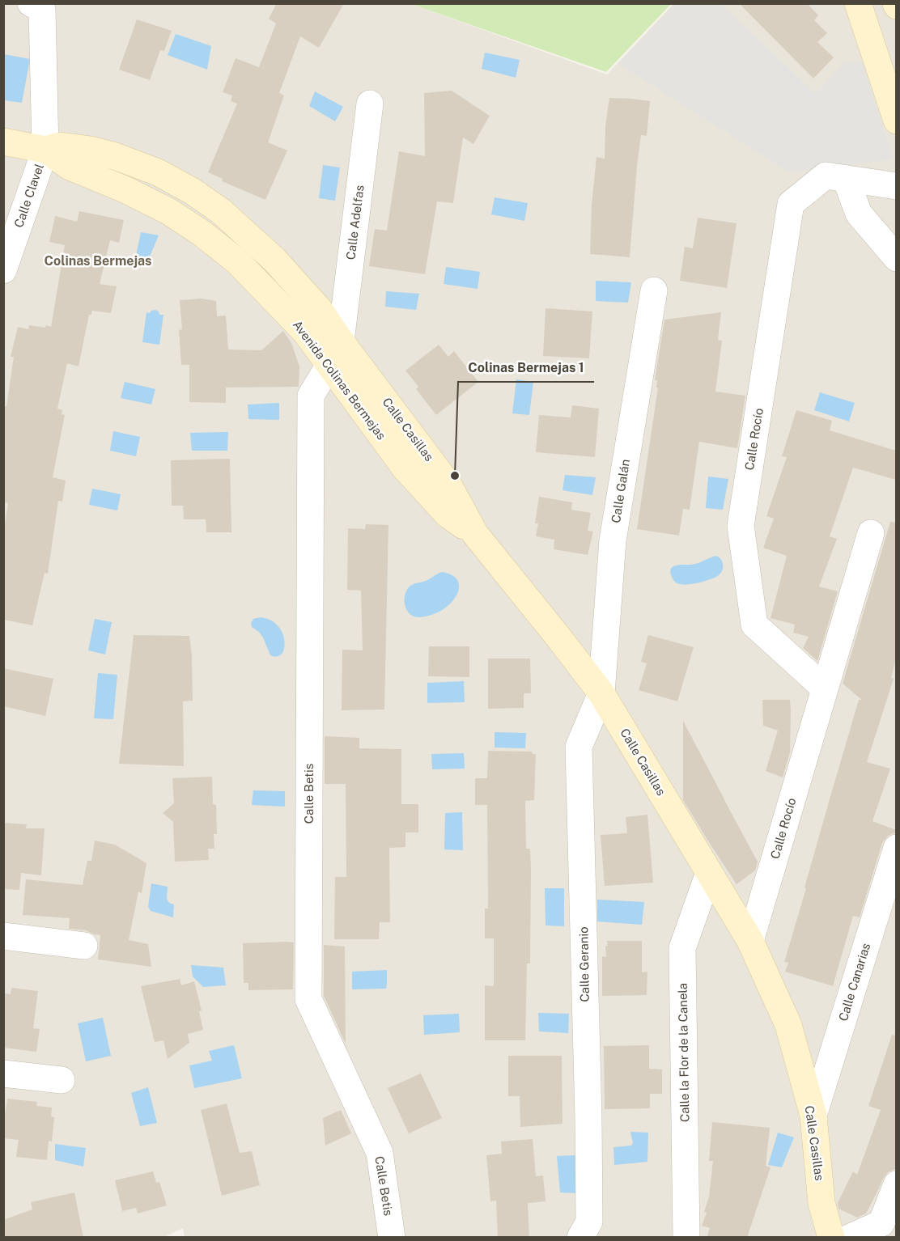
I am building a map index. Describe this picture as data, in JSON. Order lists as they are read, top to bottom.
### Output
{
  "streets": {
    "street": [
      "Calle Clavel",
      "Calle Adelfas",
      "Avenida Colinas Bermejas",
      "Calle Casillas",
      "Calle Rocío",
      "Calle Galán",
      "Calle Betis",
      "Calle Geranio",
      "Calle Canarias",
      "Calle la Flor de la Canela"
    ]
  },
  "crossings": [
    ["Calle Clavel", "Avenida Colinas Bermejas"],
    ["Calle Adelfas", "Avenida Colinas Bermejas"],
    ["Calle Adelfas", "Calle Casillas"],
    ["Calle Adelfas", "Calle Betis"],
    ["Avenida Colinas Bermejas", "Calle Casillas"],
    ["Avenida Colinas Bermejas", "Calle Betis"],
    ["Calle Casillas", "Calle Rocío"],
    ["Calle Casillas", "Calle Galán"],
    ["Calle Casillas", "Calle Betis"],
    ["Calle Casillas", "Calle Geranio"],
    ["Calle Casillas", "Calle Canarias"],
    ["Calle Casillas", "Calle la Flor de la Canela"],
    ["Calle Galán", "Calle Geranio"]
  ],
  "districts": ["Colinas Bermejas"],
  "places": ["Colinas Bermejas 1"]
}
